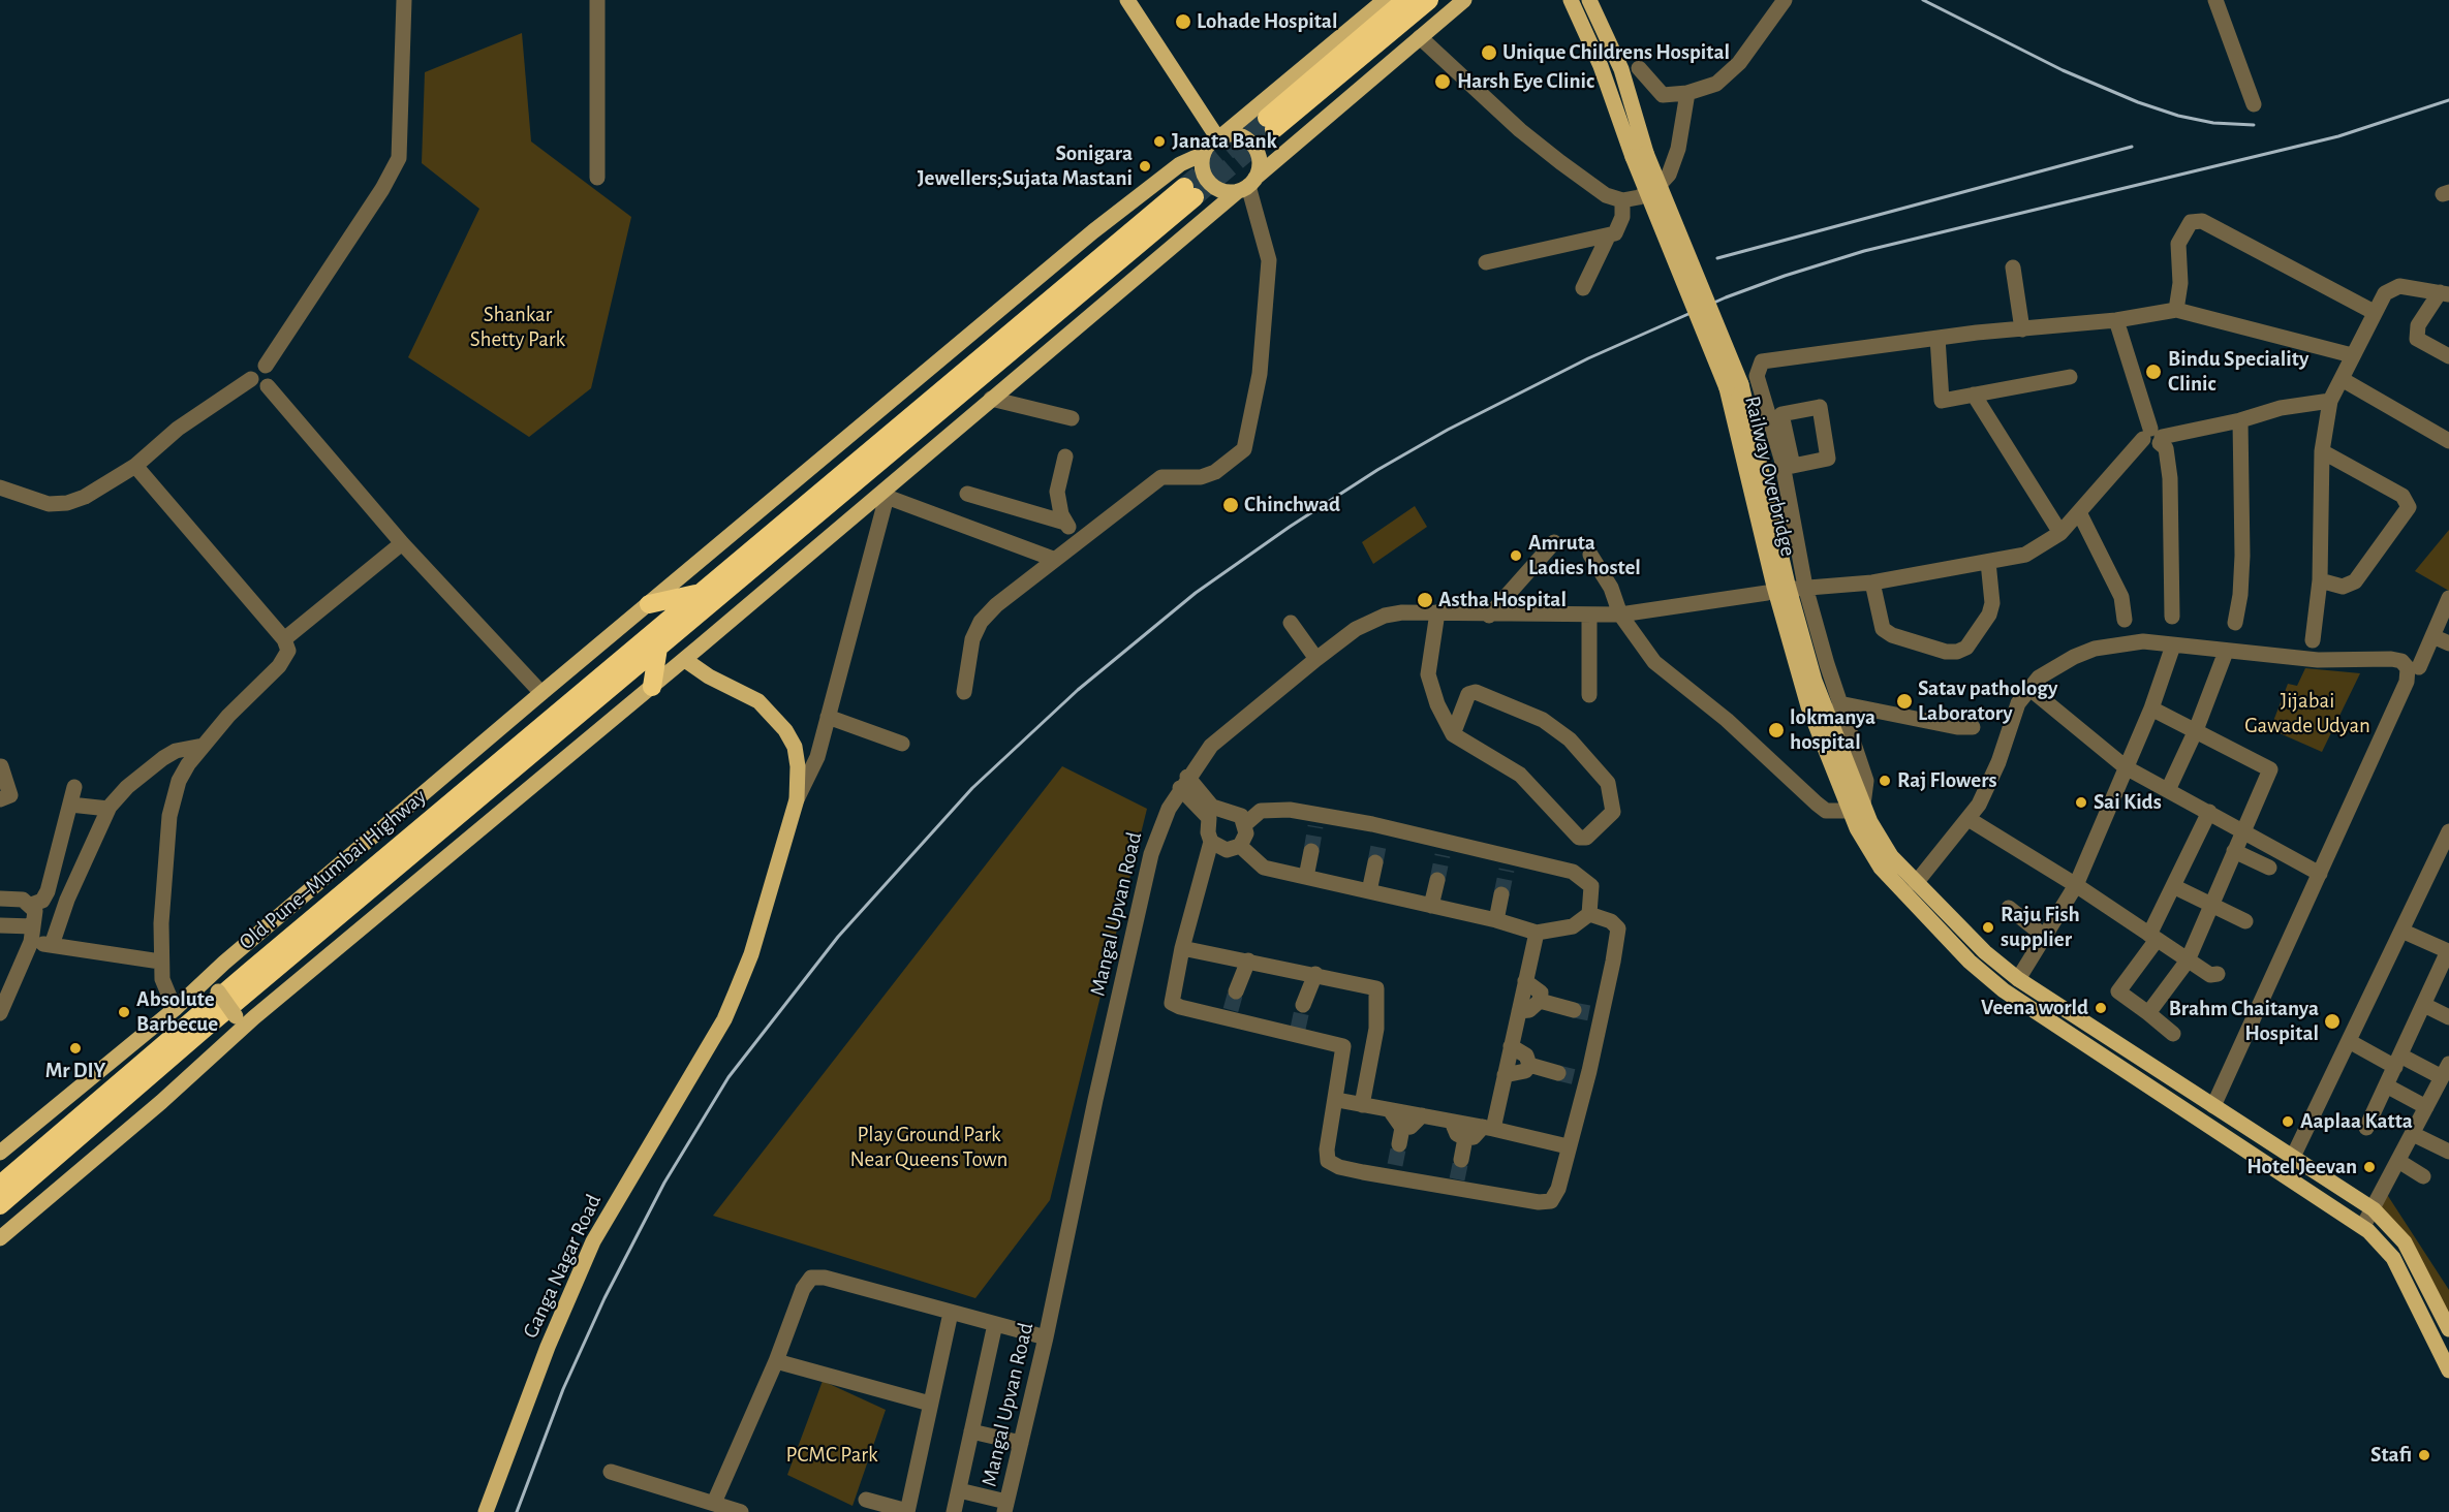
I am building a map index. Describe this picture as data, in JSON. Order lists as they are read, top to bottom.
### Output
{
  "streets": {
    "highway": ["Old Pune–Mumbai Highway"],
    "main road": ["Railway Overbridge", "Ganga Nagar Road"],
    "street": ["Mangal Upvan Road"]
  },
  "parks": [
    "Shankar Shetty Park",
    "Jijabai Gawade Udyan",
    "Play Ground Park Near Queens Town",
    "PCMC Park"
  ],
  "places": [
    "Lohade Hospital",
    "Unique Childrens Hospital",
    "Harsh Eye Clinic",
    "Janata Bank",
    "Sonigara Jewellers;Sujata Mastani",
    "Bindu Speciality Clinic",
    "Chinchwad",
    "Amruta Ladies hostel",
    "Astha Hospital",
    "Satav pathology Laboratory",
    "lokmanya hospital",
    "Raj Flowers",
    "Sai Kids",
    "Raju Fish supplier",
    "Veena world",
    "Absolute Barbecue",
    "Brahm Chaitanya Hospital",
    "Mr DIY",
    "Aaplaa Katta",
    "Hotel Jeevan",
    "Stafi"
  ]
}
